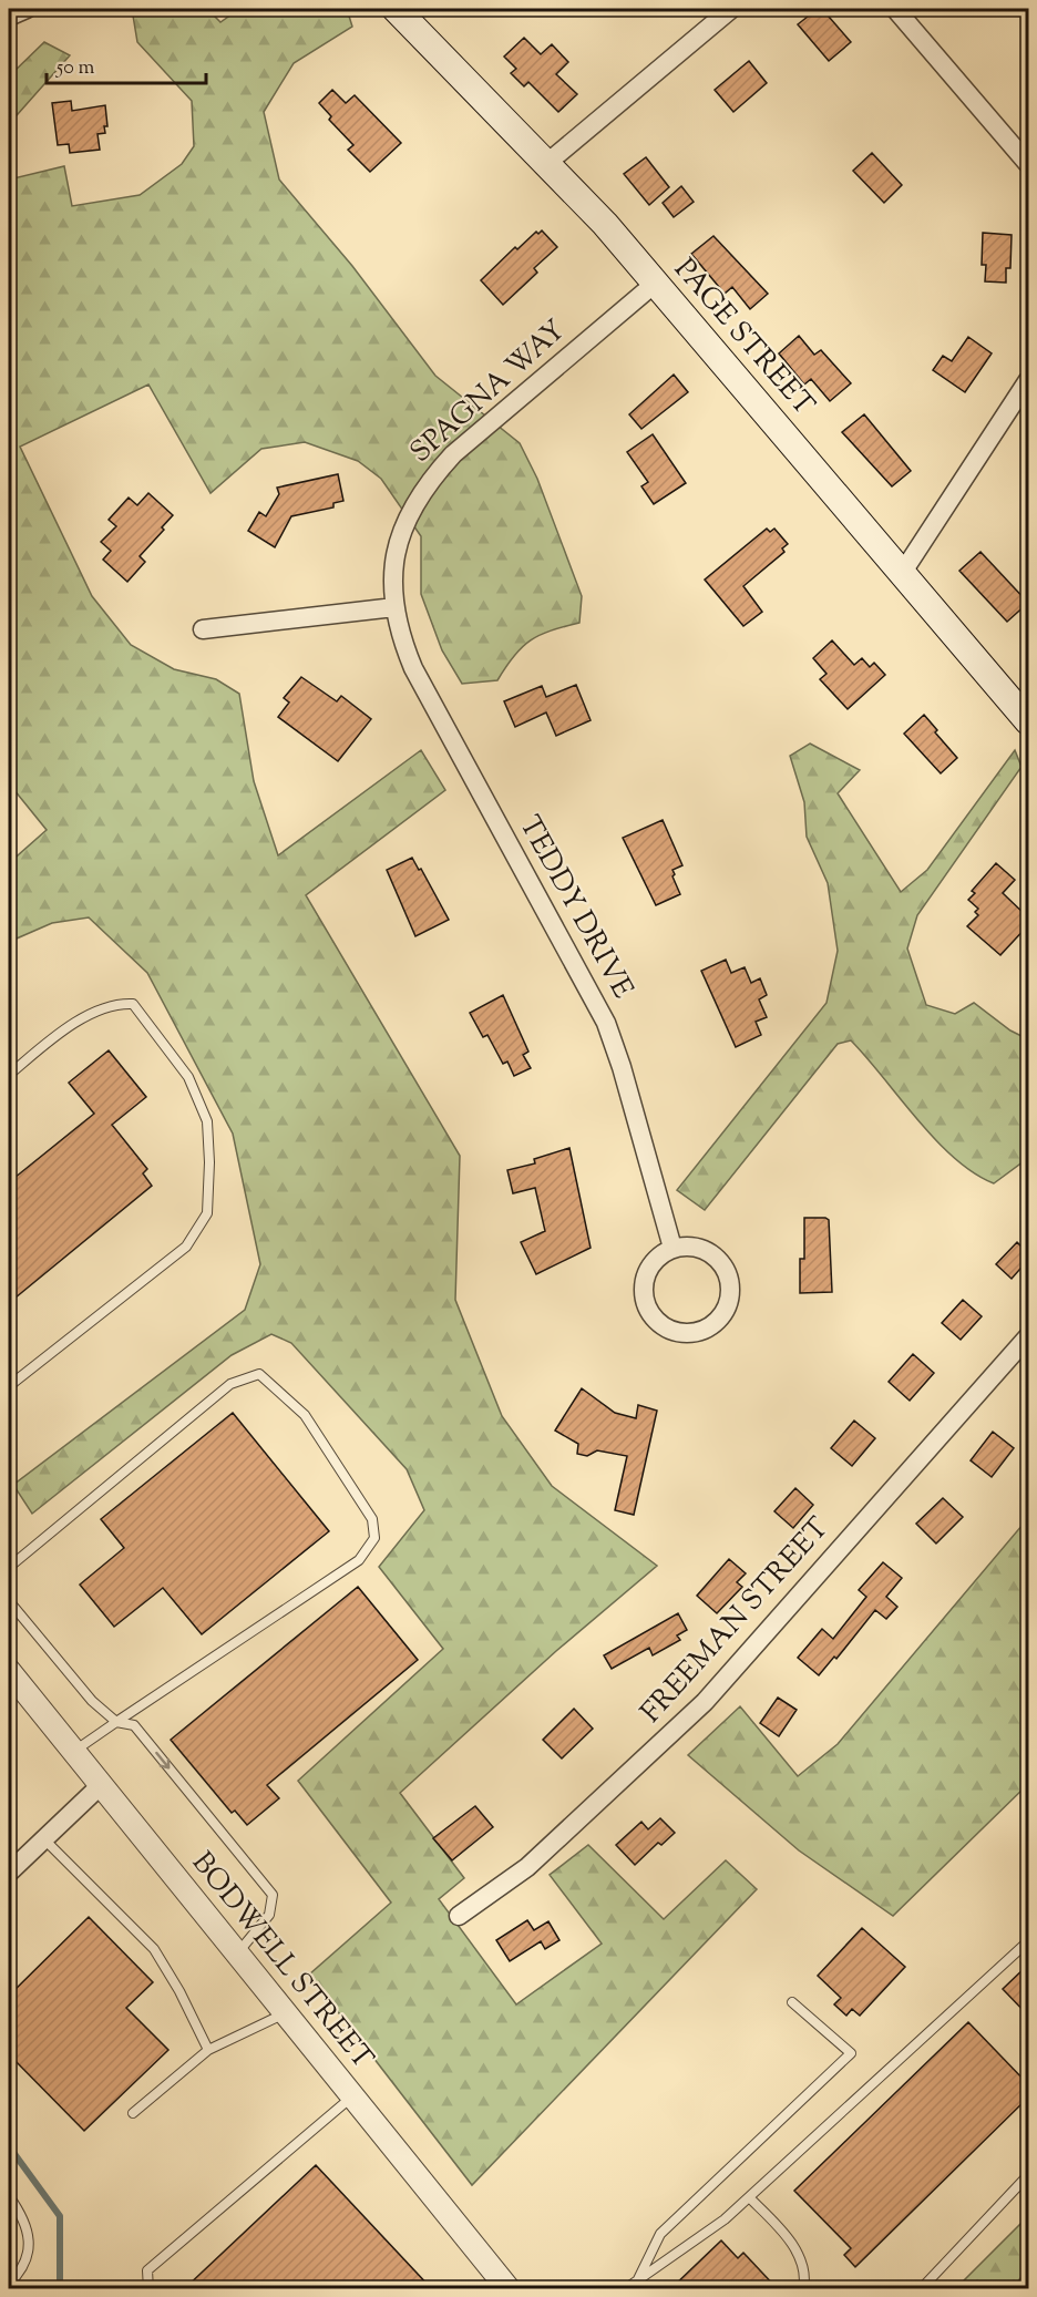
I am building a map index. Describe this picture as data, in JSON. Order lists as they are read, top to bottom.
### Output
{
  "streets": {
    "main road": ["PAGE STREET"],
    "street": [
      "SPAGNA WAY",
      "TEDDY DRIVE",
      "FREEMAN STREET",
      "BODWELL STREET"
    ]
  },
  "crossings": [
    ["PAGE STREET", "SPAGNA WAY"],
    ["SPAGNA WAY", "TEDDY DRIVE"]
  ],
  "scale_bar": "50 m"
}
